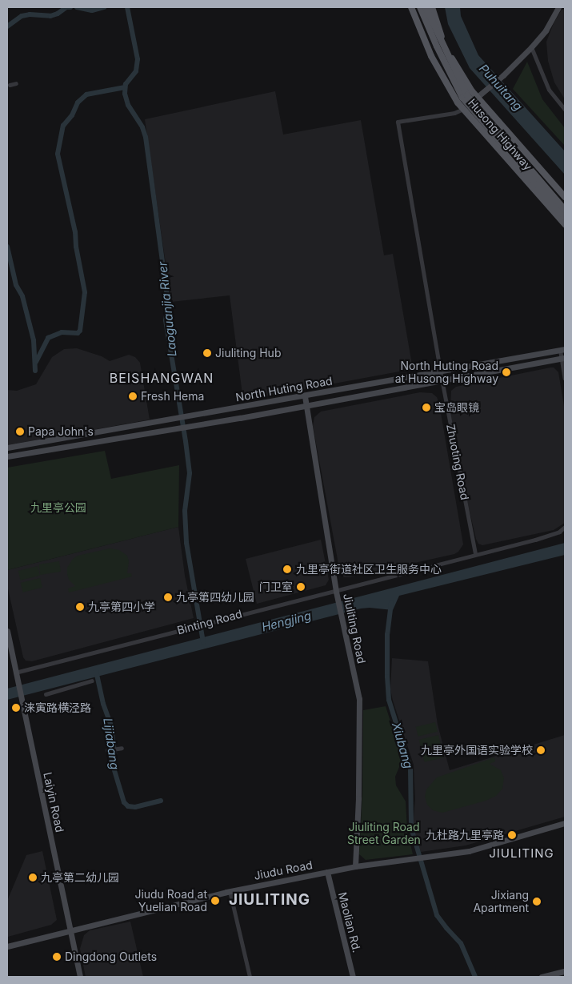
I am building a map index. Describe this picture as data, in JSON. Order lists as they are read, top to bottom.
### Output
{
  "streets": {
    "main road": ["Husong Highway"],
    "street": [
      "North Huting Road",
      "Zhuoting Road",
      "Binting Road",
      "Jiuliting Road",
      "Laiyin Road",
      "Jiudu Road",
      "Maolian Rd."
    ]
  },
  "crossings": [
    ["Husong Highway", "Zhuoting Road"],
    ["North Huting Road", "Zhuoting Road"],
    ["North Huting Road", "Jiuliting Road"],
    ["Zhuoting Road", "Binting Road"],
    ["Binting Road", "Jiuliting Road"],
    ["Binting Road", "Laiyin Road"],
    ["Jiuliting Road", "Jiudu Road"],
    ["Laiyin Road", "Jiudu Road"],
    ["Jiudu Road", "Maolian Rd."]
  ],
  "districts": ["BEISHANGWAN", "JIULITING", "JIULITING"],
  "water": [
    "Puhuitang",
    "Laoguanjia River",
    "Hengjing",
    "Lijiabang",
    "Xiubang"
  ],
  "parks": ["九里亭公园", "Jiuliting Road Street Garden"],
  "places": [
    "Jiuliting Hub",
    "North Huting Road at Husong Highway",
    "Fresh Hema",
    "宝岛眼镜",
    "Papa John's",
    "九里亭街道社区卫生服务中心",
    "门卫室",
    "九亭第四幼儿园",
    "九亭第四小学",
    "涞寅路横泾路",
    "九里亭外国语实验学校",
    "九杜路九里亭路",
    "九亭第二幼儿园",
    "Jiudu Road at Yuelian Road",
    "Jixiang Apartment",
    "Dingdong Outlets"
  ]
}
